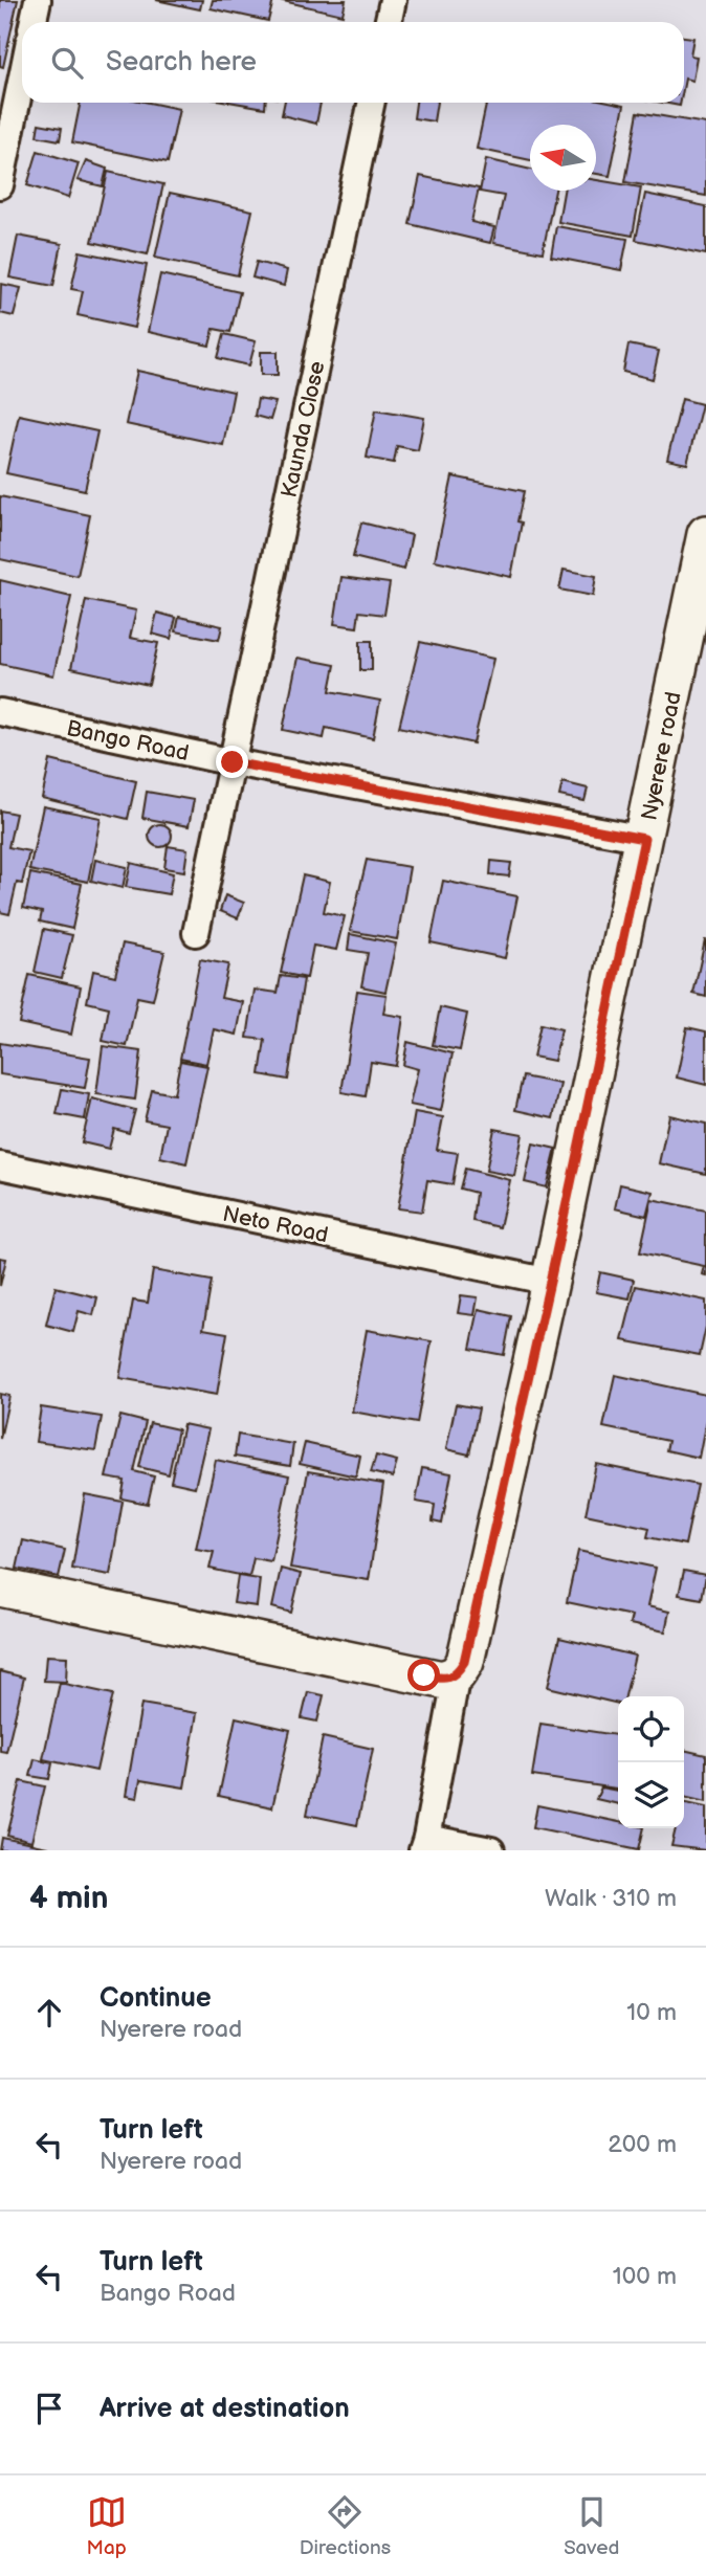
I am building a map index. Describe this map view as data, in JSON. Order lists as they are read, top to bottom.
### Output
{
  "streets": {
    "street": [
      "Kaunda Close",
      "Bango Road",
      "Nyerere road",
      "Neto Road"
    ]
  },
  "crossings": [
    ["Kaunda Close", "Bango Road"],
    ["Bango Road", "Nyerere road"],
    ["Nyerere road", "Neto Road"]
  ],
  "north": "left",
  "page": {
    "search": "Search here",
    "heading": ["4 min", "Walk · 310 m"],
    "list": [
      ["Continue", "Nyerere road", "10 m"],
      ["Turn left", "Nyerere road", "200 m"],
      ["Turn left", "Bango Road", "100 m"],
      "Arrive at destination"
    ],
    "nav": ["Map", "Directions", "Saved"]
  }
}
